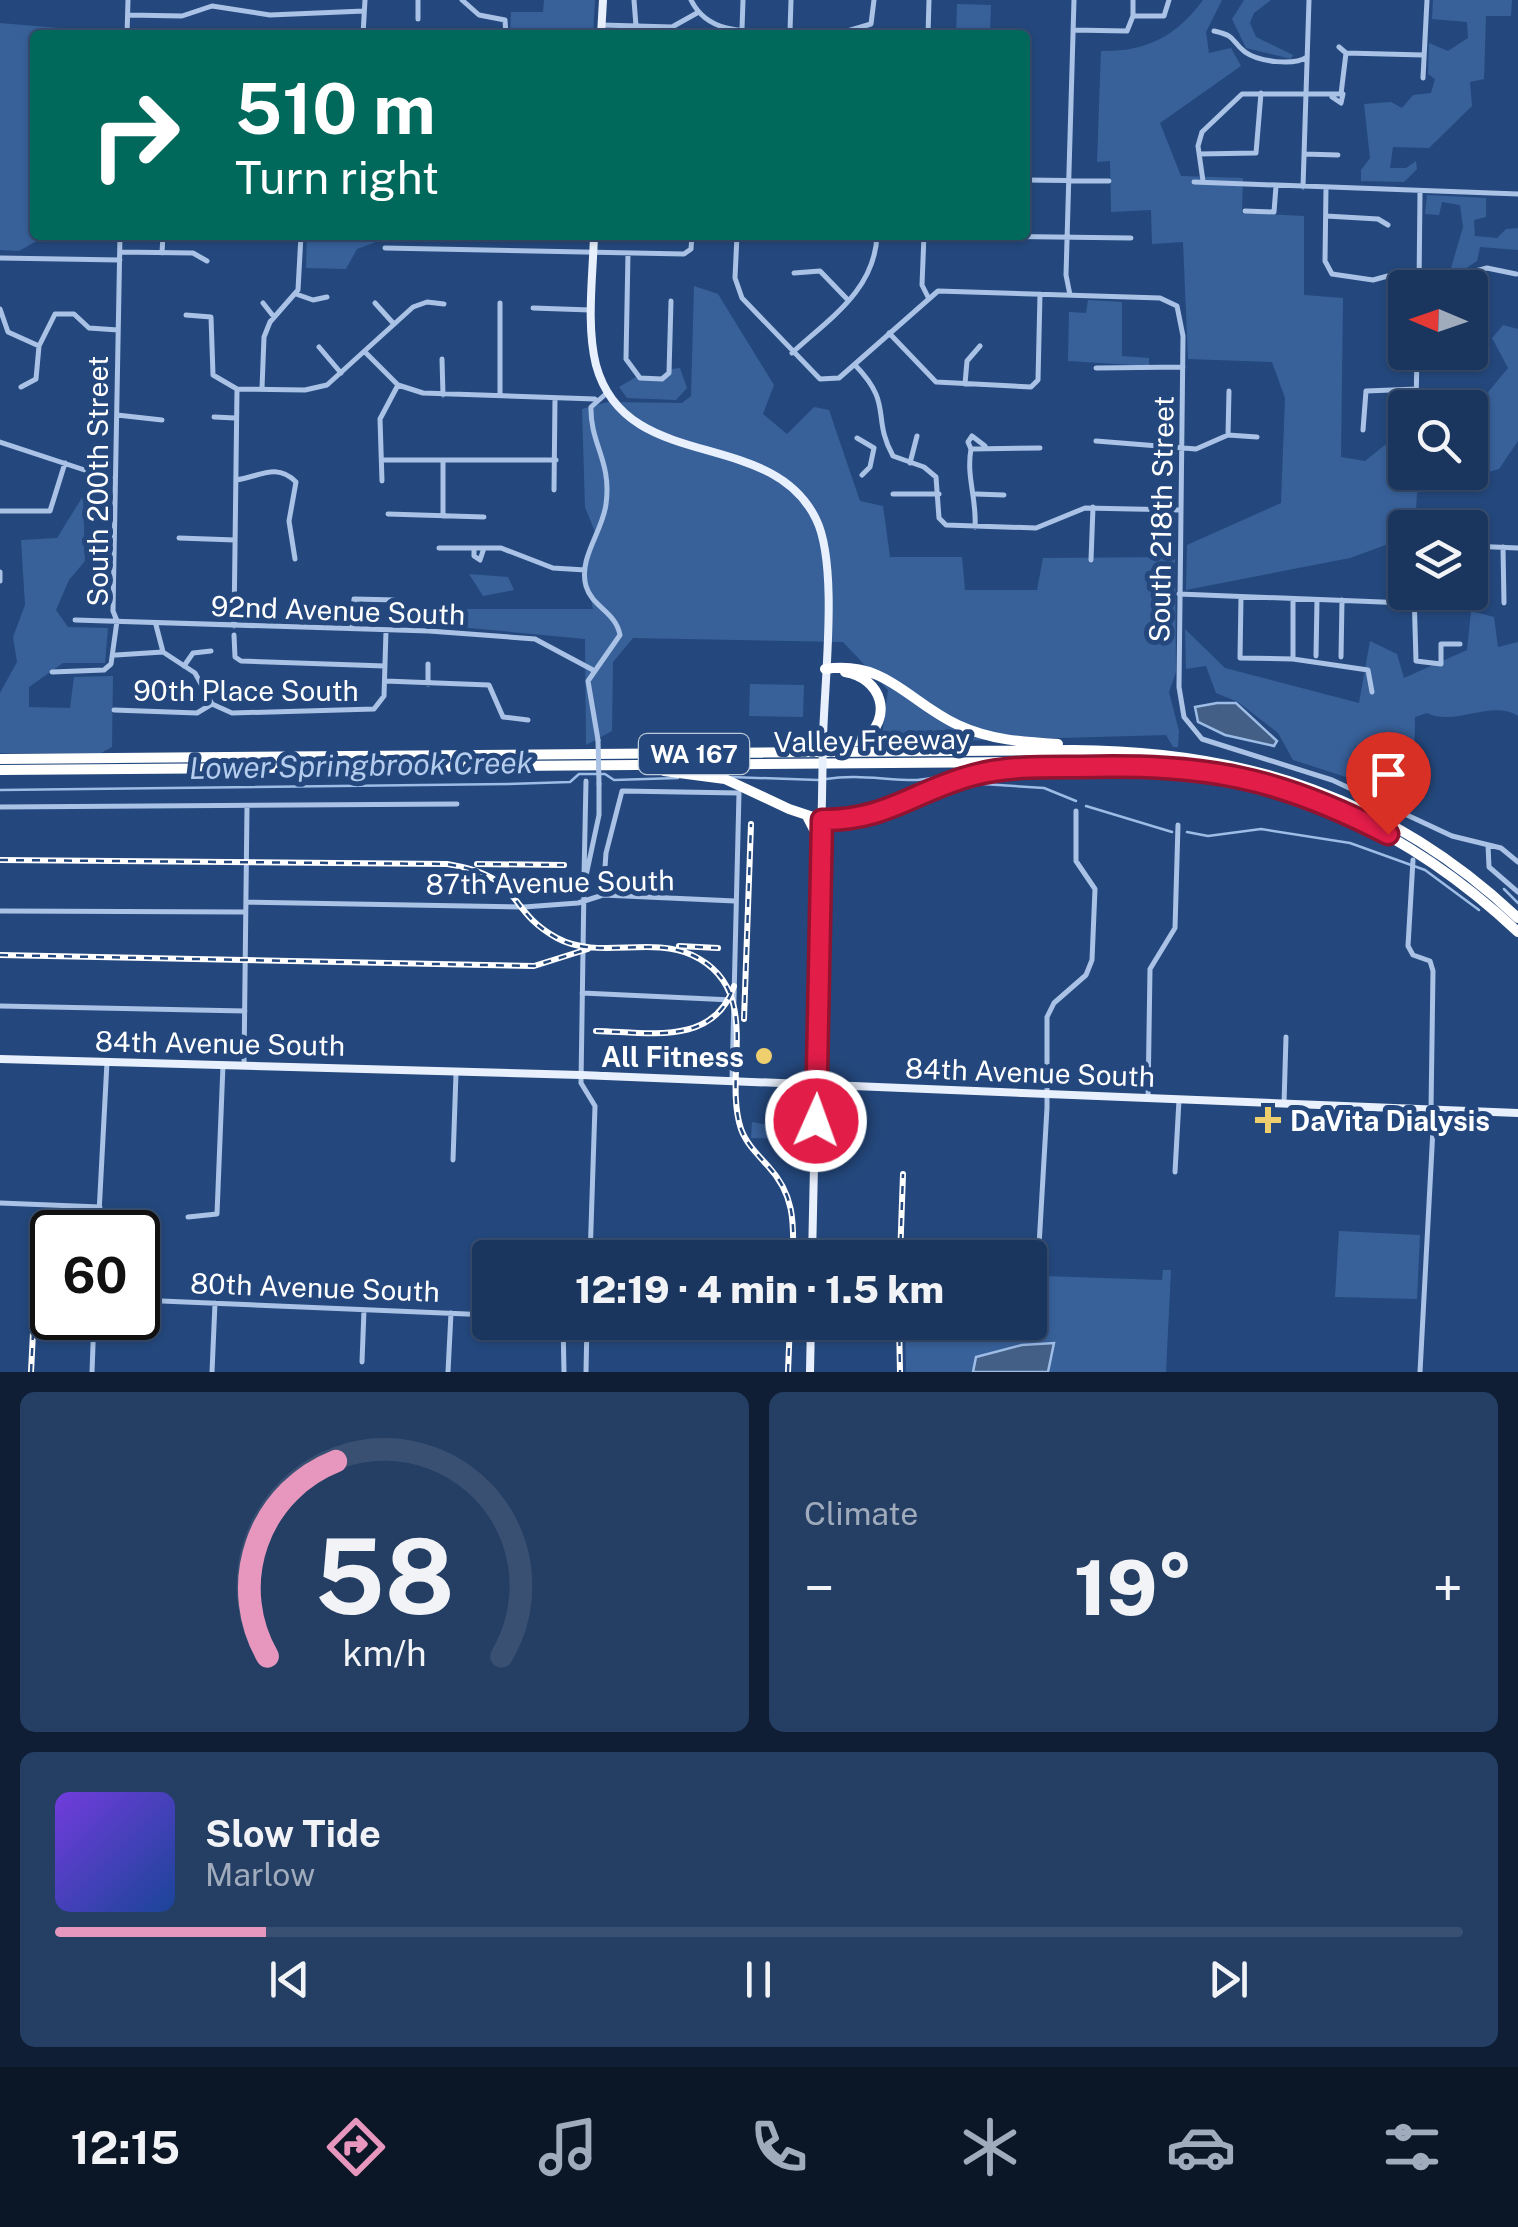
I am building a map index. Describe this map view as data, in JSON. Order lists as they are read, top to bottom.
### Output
{
  "streets": {
    "highway": ["Valley Freeway", "WA 167"],
    "main road": ["84th Avenue South"],
    "street": [
      "South 200th Street",
      "South 218th Street",
      "92nd Avenue South",
      "90th Place South",
      "87th Avenue South",
      "80th Avenue South"
    ]
  },
  "crossings": [
    ["South 200th Street", "92nd Avenue South"]
  ],
  "water": ["Lower Springbrook Creek"],
  "places": {
    "other": ["All Fitness"],
    "health": ["DaVita Dialysis"]
  },
  "north": "left",
  "page": {
    "turn": ["510 m", "Turn right"],
    "limit": "60",
    "trip": "12:19 · 4 min · 1.5 km",
    "tile": "Climate",
    "heat": ["−", "19°", "+"],
    "song": ["Slow Tide", "Marlow"],
    "tabs": "12:15",
    "gauge": ["58", "km/h"]
  }
}
